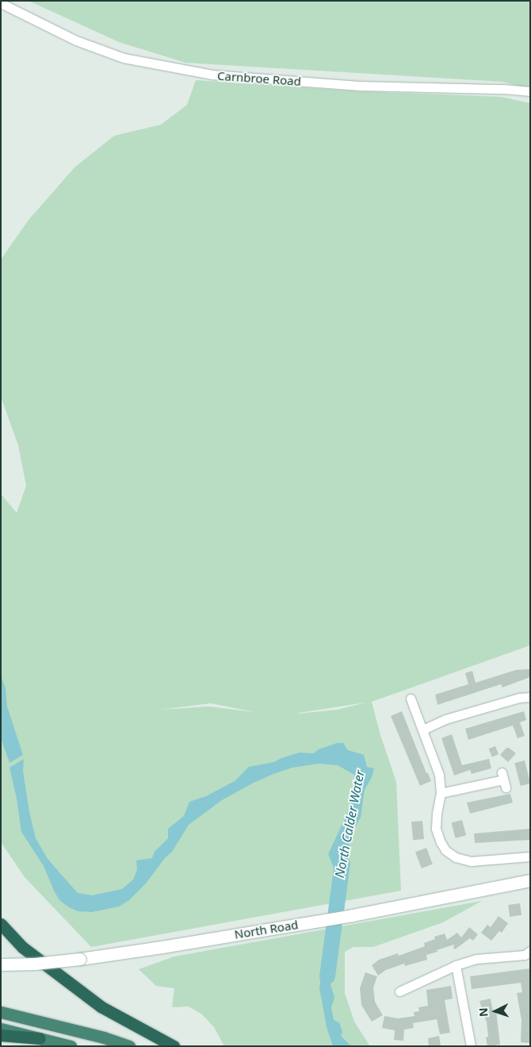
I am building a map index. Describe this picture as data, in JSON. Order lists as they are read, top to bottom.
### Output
{
  "streets": {
    "main road": ["North Road"],
    "street": ["Carnbroe Road"]
  },
  "water": ["North Calder Water"],
  "north": "left"
}
